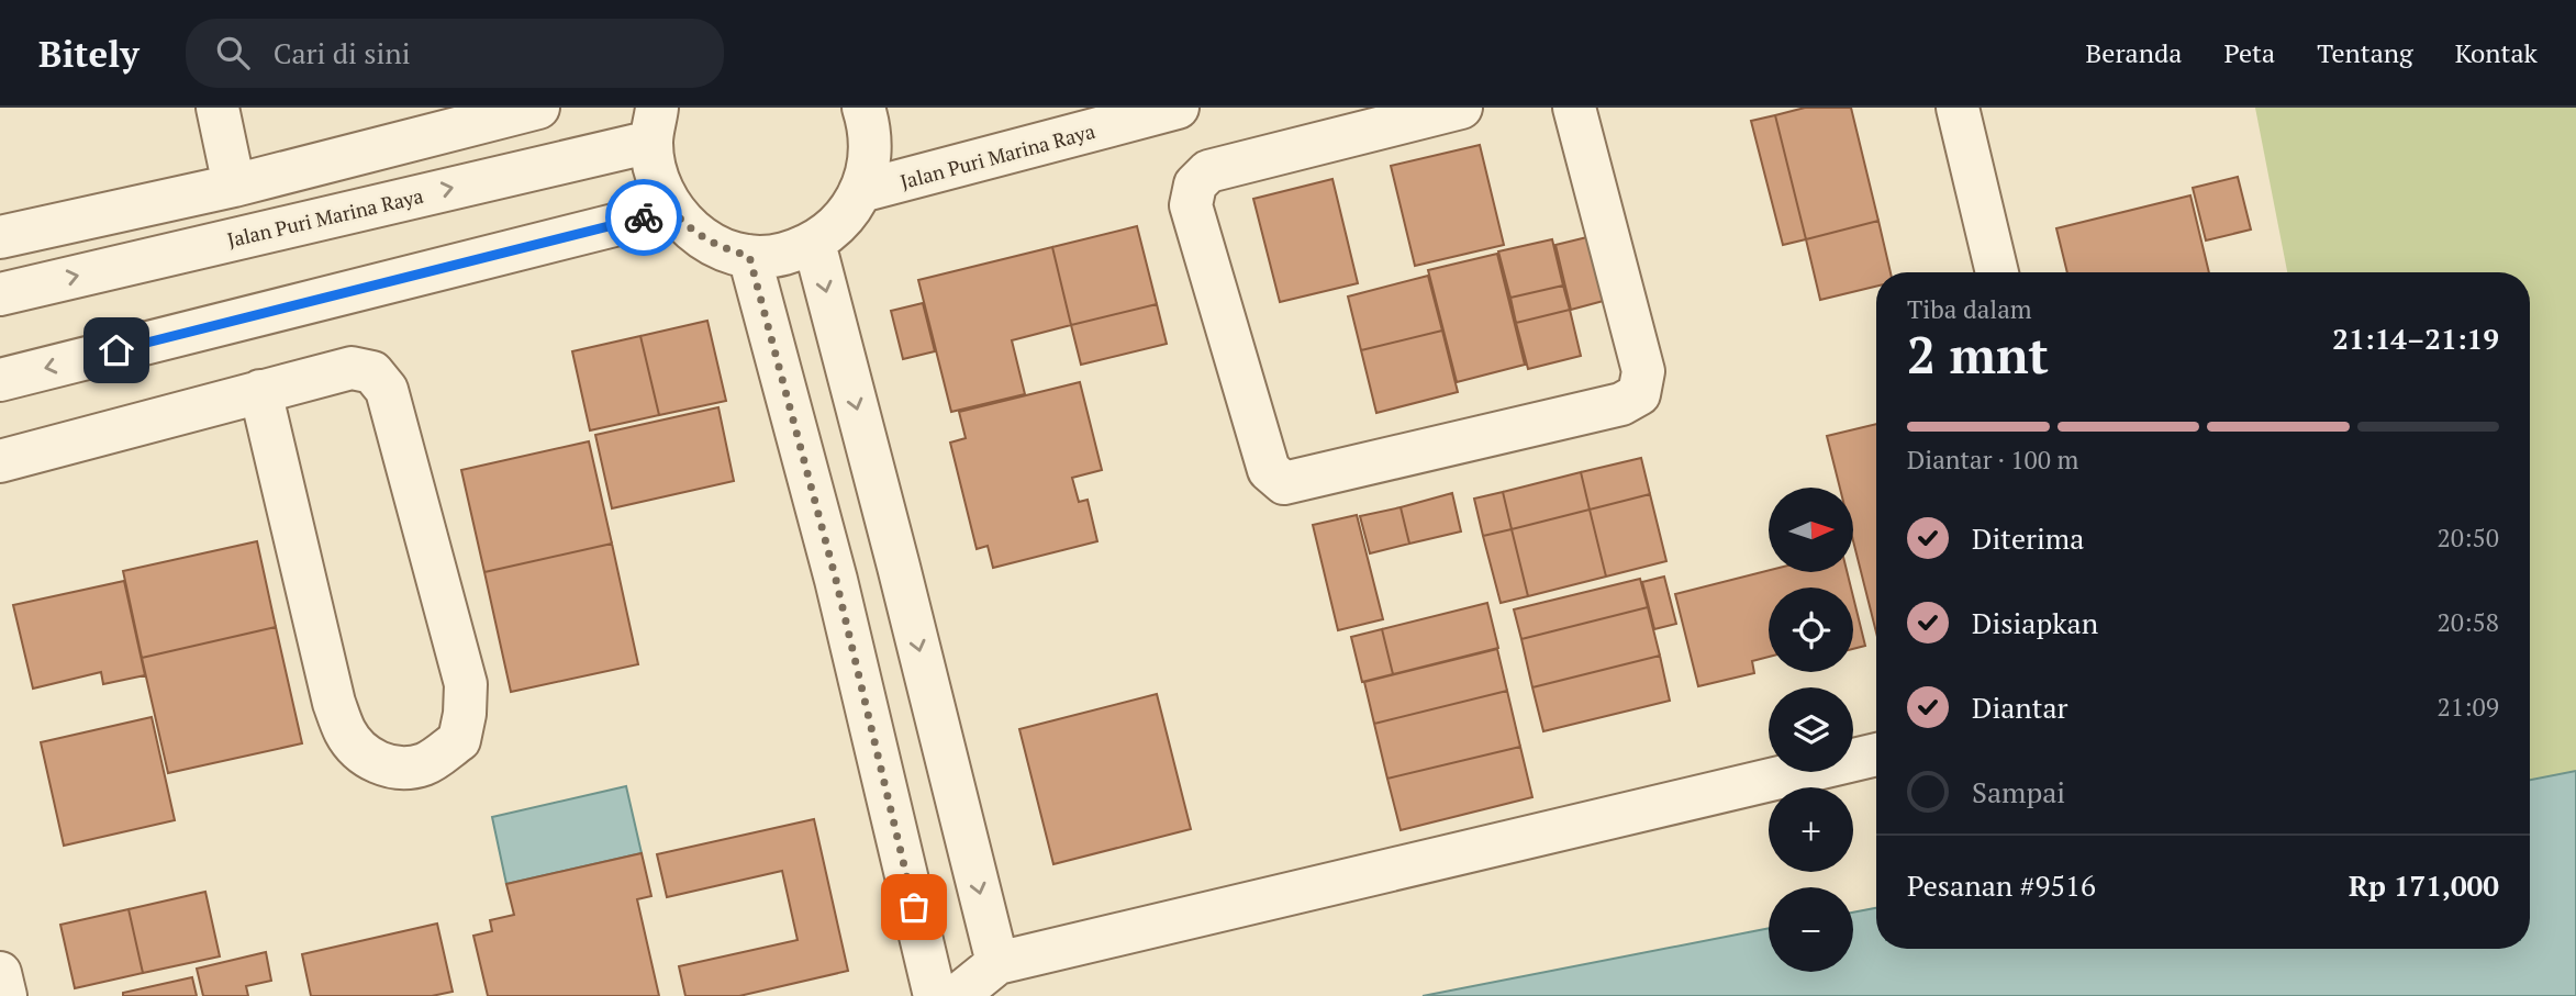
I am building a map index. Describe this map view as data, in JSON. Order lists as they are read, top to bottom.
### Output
{
  "streets": {
    "street": ["Jalan Puri Marina Raya"]
  },
  "north": "right",
  "page": {
    "header": "Bitely",
    "search": "Cari di sini",
    "nav": [
      "Beranda",
      "Peta",
      "Tentang",
      "Kontak"
    ],
    "heading": ["2 mnt", "Tiba dalam", "21:14–21:19"],
    "panel": ["Pesanan #9516", "Rp 171,000"],
    "bar": "Diantar · 100 m",
    "map_buttons": ["+", "−"],
    "list": [
      ["Diterima", "20:50"],
      ["Disiapkan", "20:58"],
      ["Diantar", "21:09"],
      "Sampai"
    ]
  }
}
